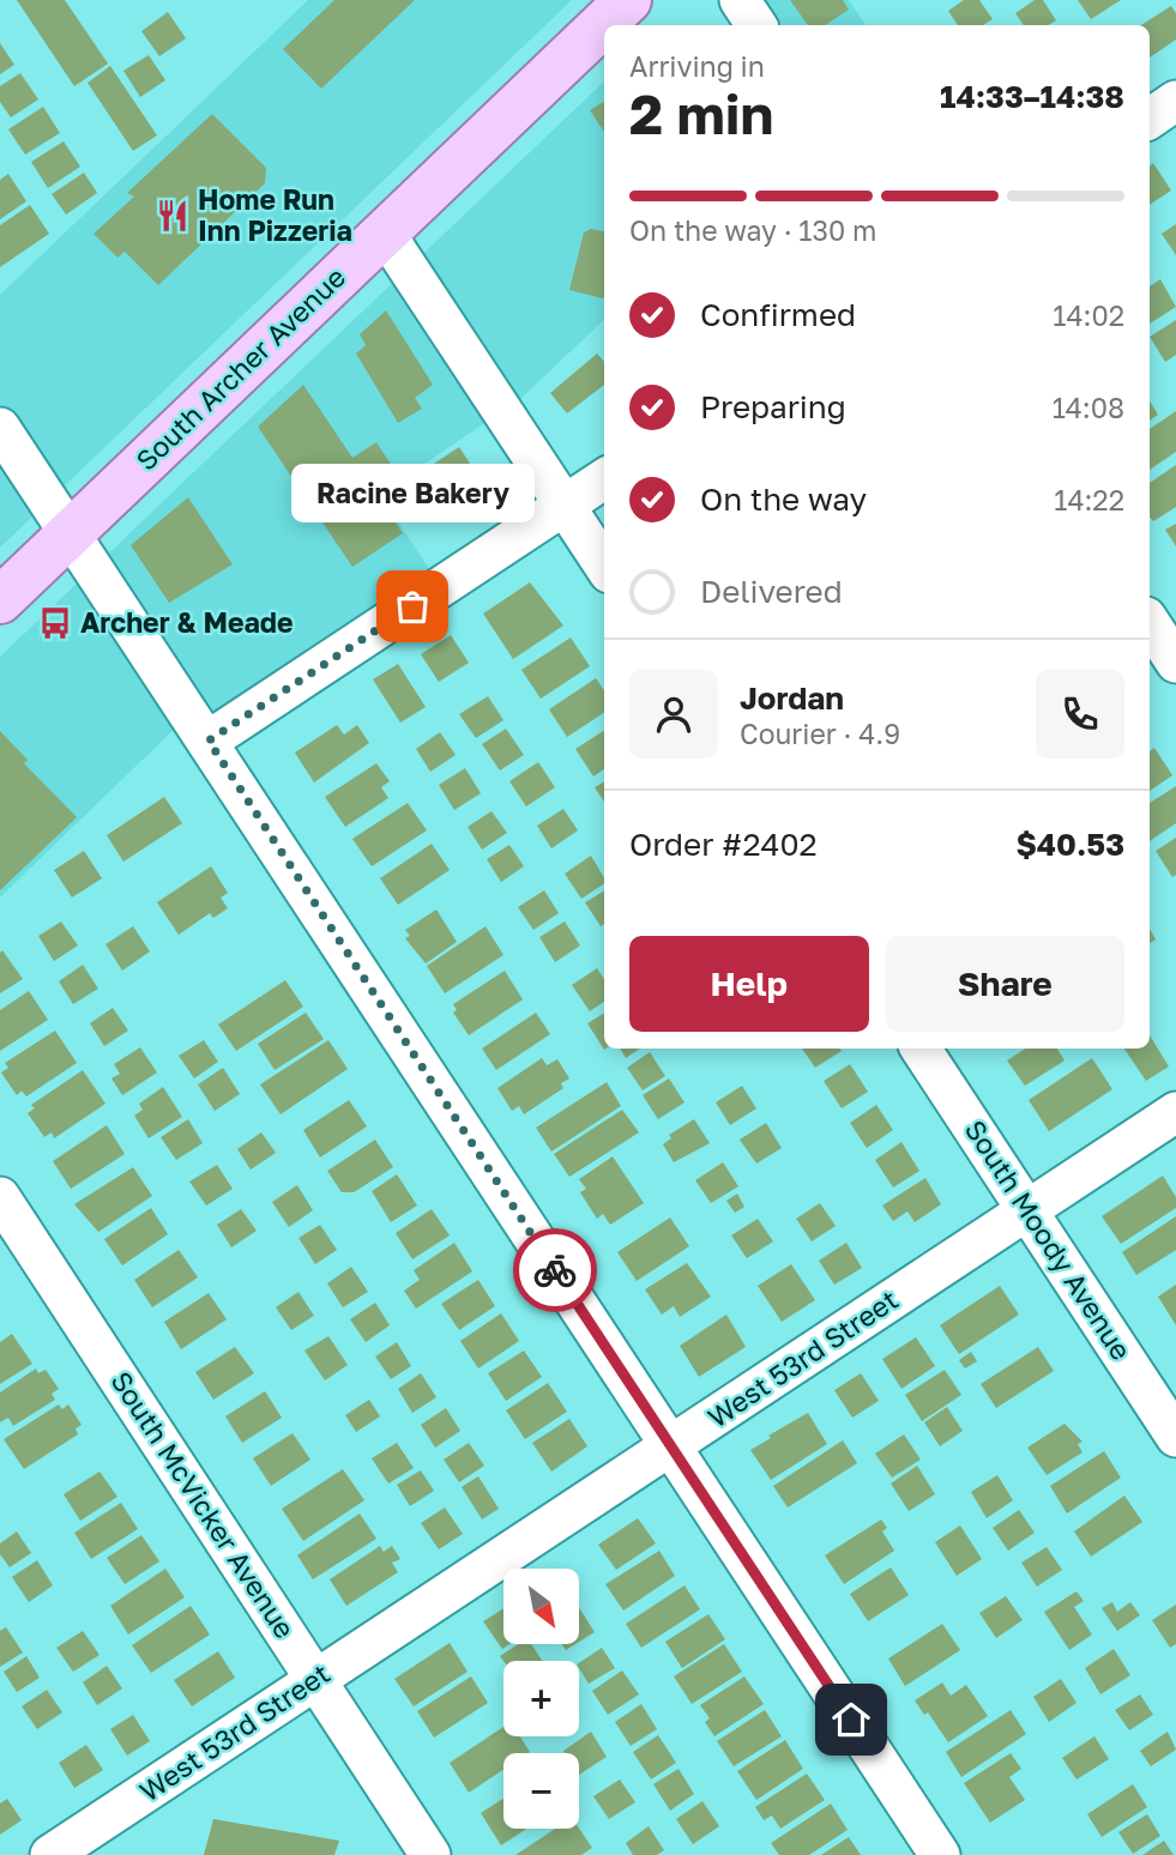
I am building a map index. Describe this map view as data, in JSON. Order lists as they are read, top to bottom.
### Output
{
  "streets": {
    "main road": ["South Archer Avenue"],
    "street": ["South Moody Avenue", "West 53rd Street", "South McVicker Avenue"]
  },
  "crossings": [
    ["South Moody Avenue", "West 53rd Street"],
    ["West 53rd Street", "South McVicker Avenue"]
  ],
  "places": {
    "restaurant": ["Home Run Inn Pizzeria"],
    "other": ["Racine Bakery"],
    "bus stop": ["Archer & Meade"]
  },
  "north": "bottom right",
  "page": {
    "heading": ["2 min", "Arriving in", "14:33–14:38"],
    "panel": [
      "Jordan",
      "Courier · 4.9",
      "Order #2402",
      "$40.53"
    ],
    "bar": "On the way · 130 m",
    "list": [
      ["Confirmed", "14:02"],
      ["Preparing", "14:08"],
      ["On the way", "14:22"],
      "Delivered"
    ],
    "bubble": "Racine Bakery",
    "buttons": ["Help", "Share"],
    "map_buttons": ["+", "−"]
  }
}
